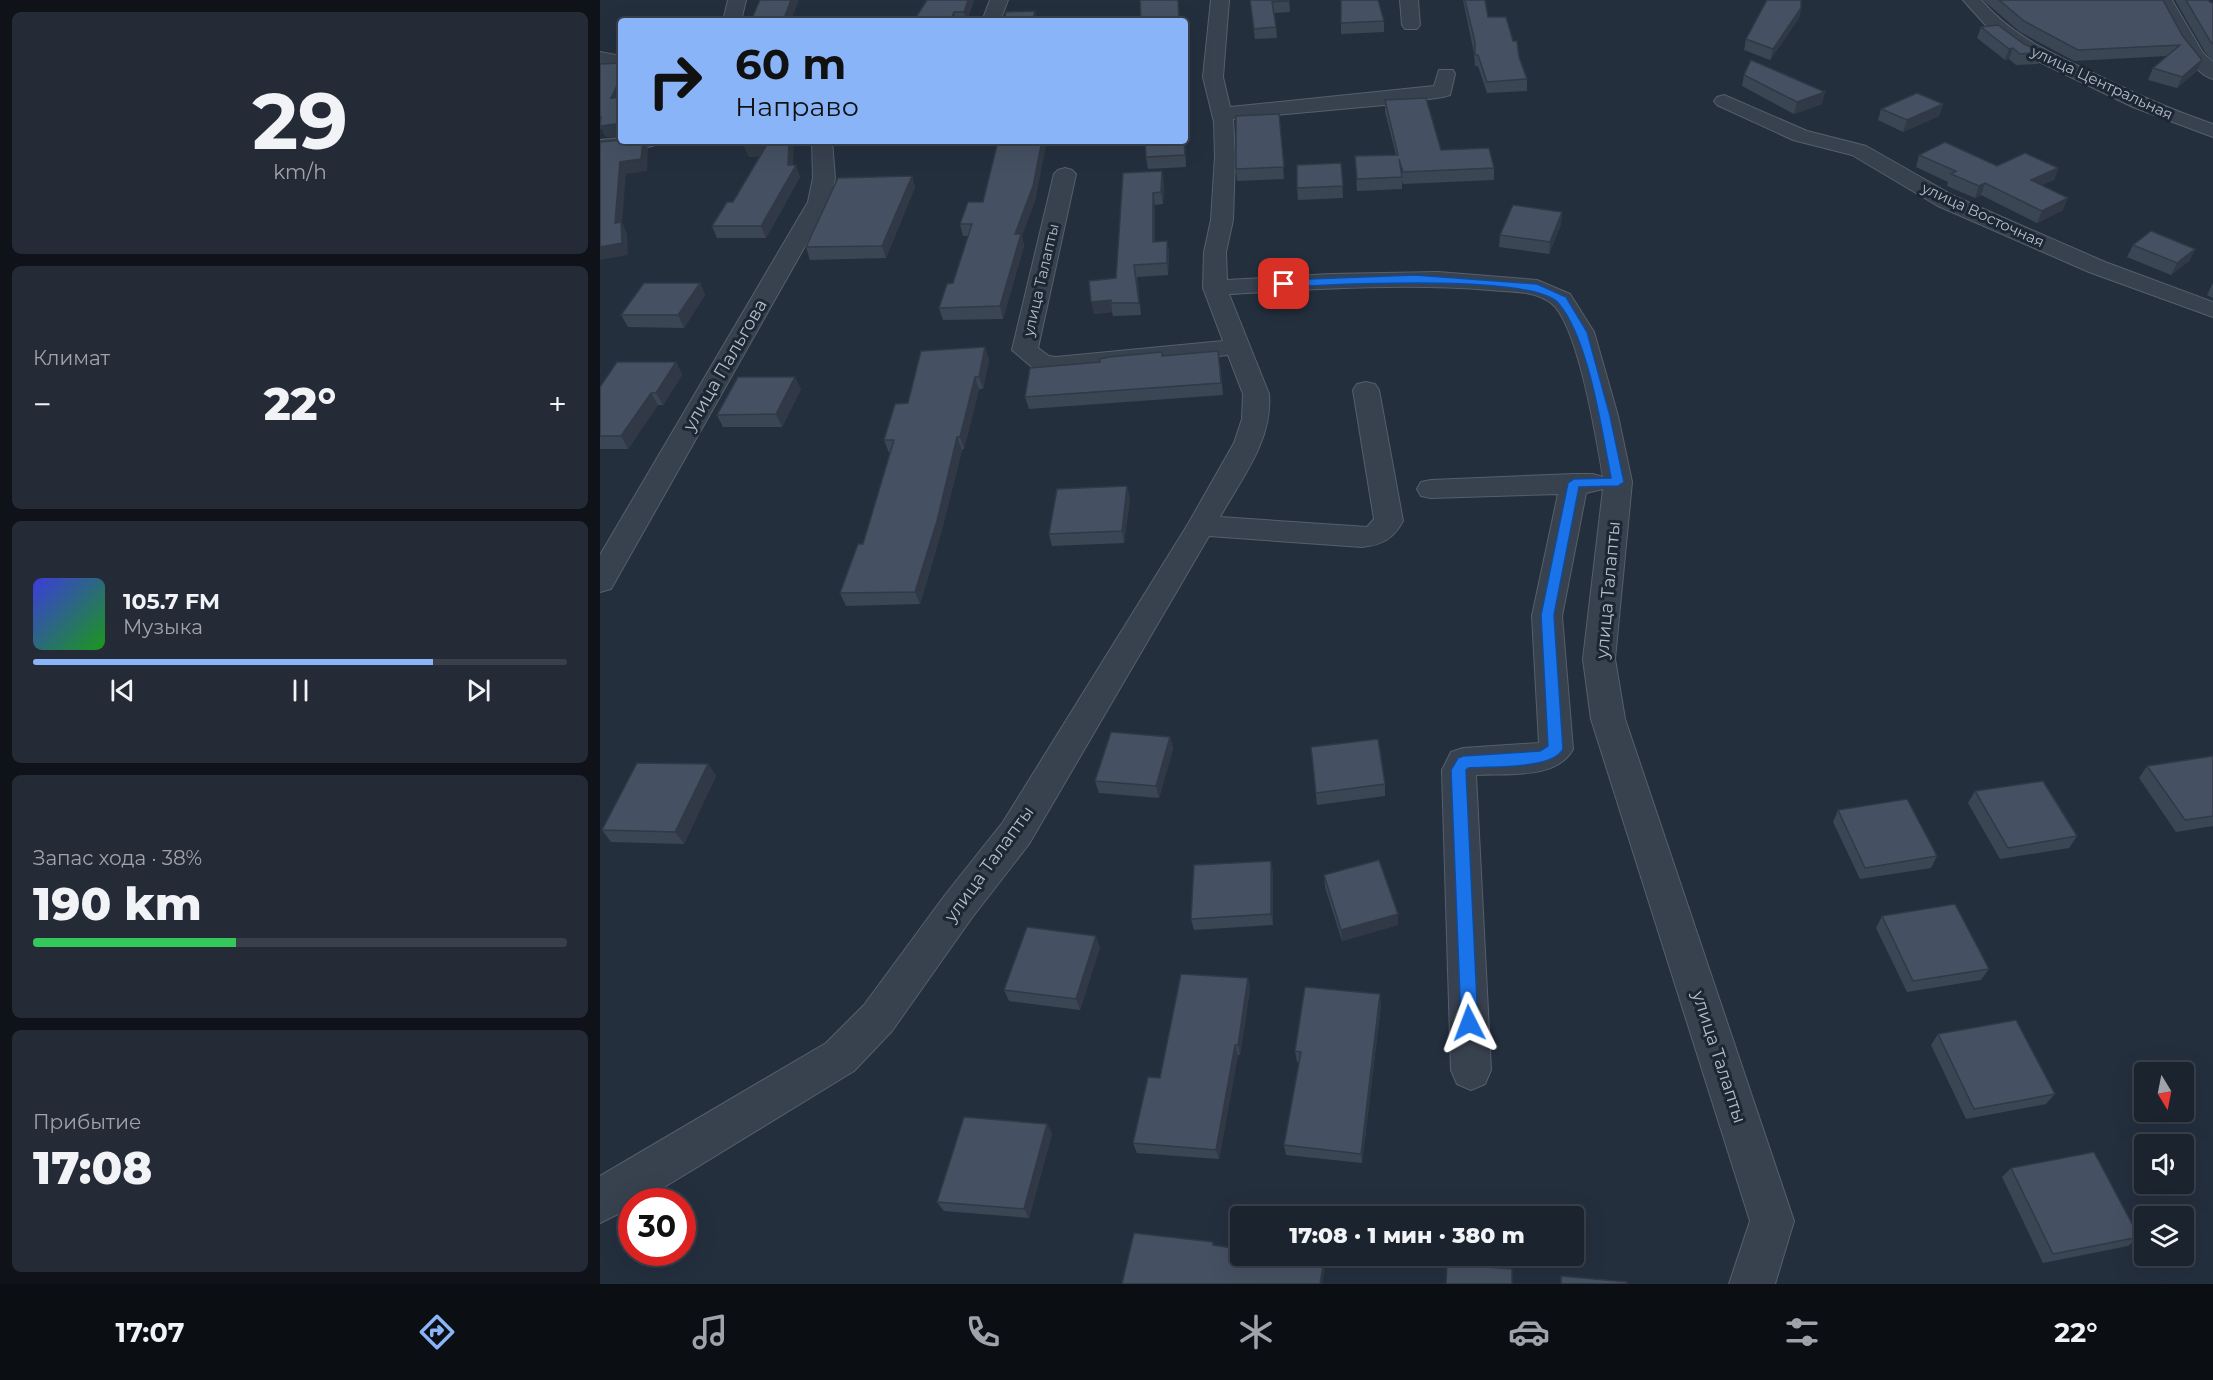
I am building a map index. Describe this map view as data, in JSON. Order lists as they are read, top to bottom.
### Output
{
  "streets": {
    "street": [
      "улица Центральная",
      "улица Восточная",
      "улица Талапты",
      "улица Пальгова"
    ]
  },
  "north": "bottom",
  "page": {
    "tile": [
      ["29", "km/h"],
      "Климат",
      ["Запас хода · 38%", "190 km"],
      ["Прибытие", "17:08"]
    ],
    "turn": ["60 m", "Направо"],
    "heat": ["−", "22°", "+"],
    "song": ["105.7 FM", "Музыка"],
    "limit": "30",
    "trip": "17:08 · 1 мин · 380 m",
    "tabs": ["17:07", "22°"]
  }
}
